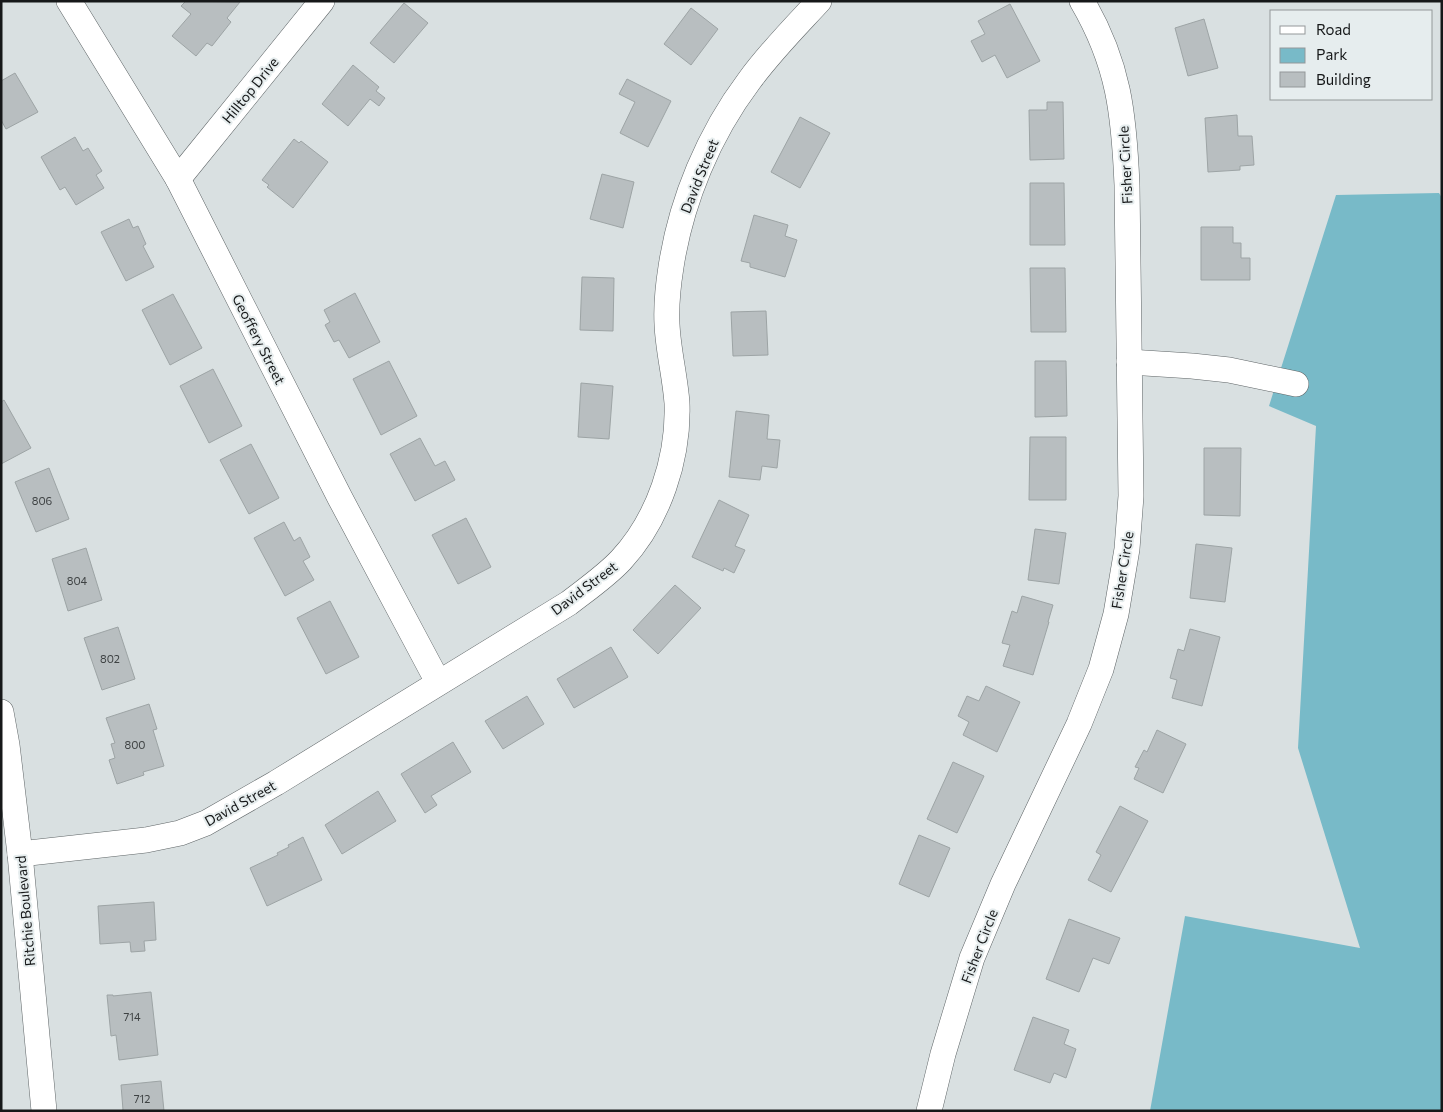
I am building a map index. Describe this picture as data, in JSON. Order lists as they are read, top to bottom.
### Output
{
  "streets": {
    "street": [
      "Hilltop Drive",
      "Fisher Circle",
      "David Street",
      "Geoffery Street",
      "Ritchie Boulevard"
    ]
  },
  "crossings": [
    ["Hilltop Drive", "Geoffery Street"],
    ["David Street", "Geoffery Street"],
    ["David Street", "Ritchie Boulevard"]
  ],
  "house_numbers": [
    "806",
    "804",
    "802",
    "800",
    "714",
    "712"
  ],
  "legend": ["Road", "Park", "Building"]
}
